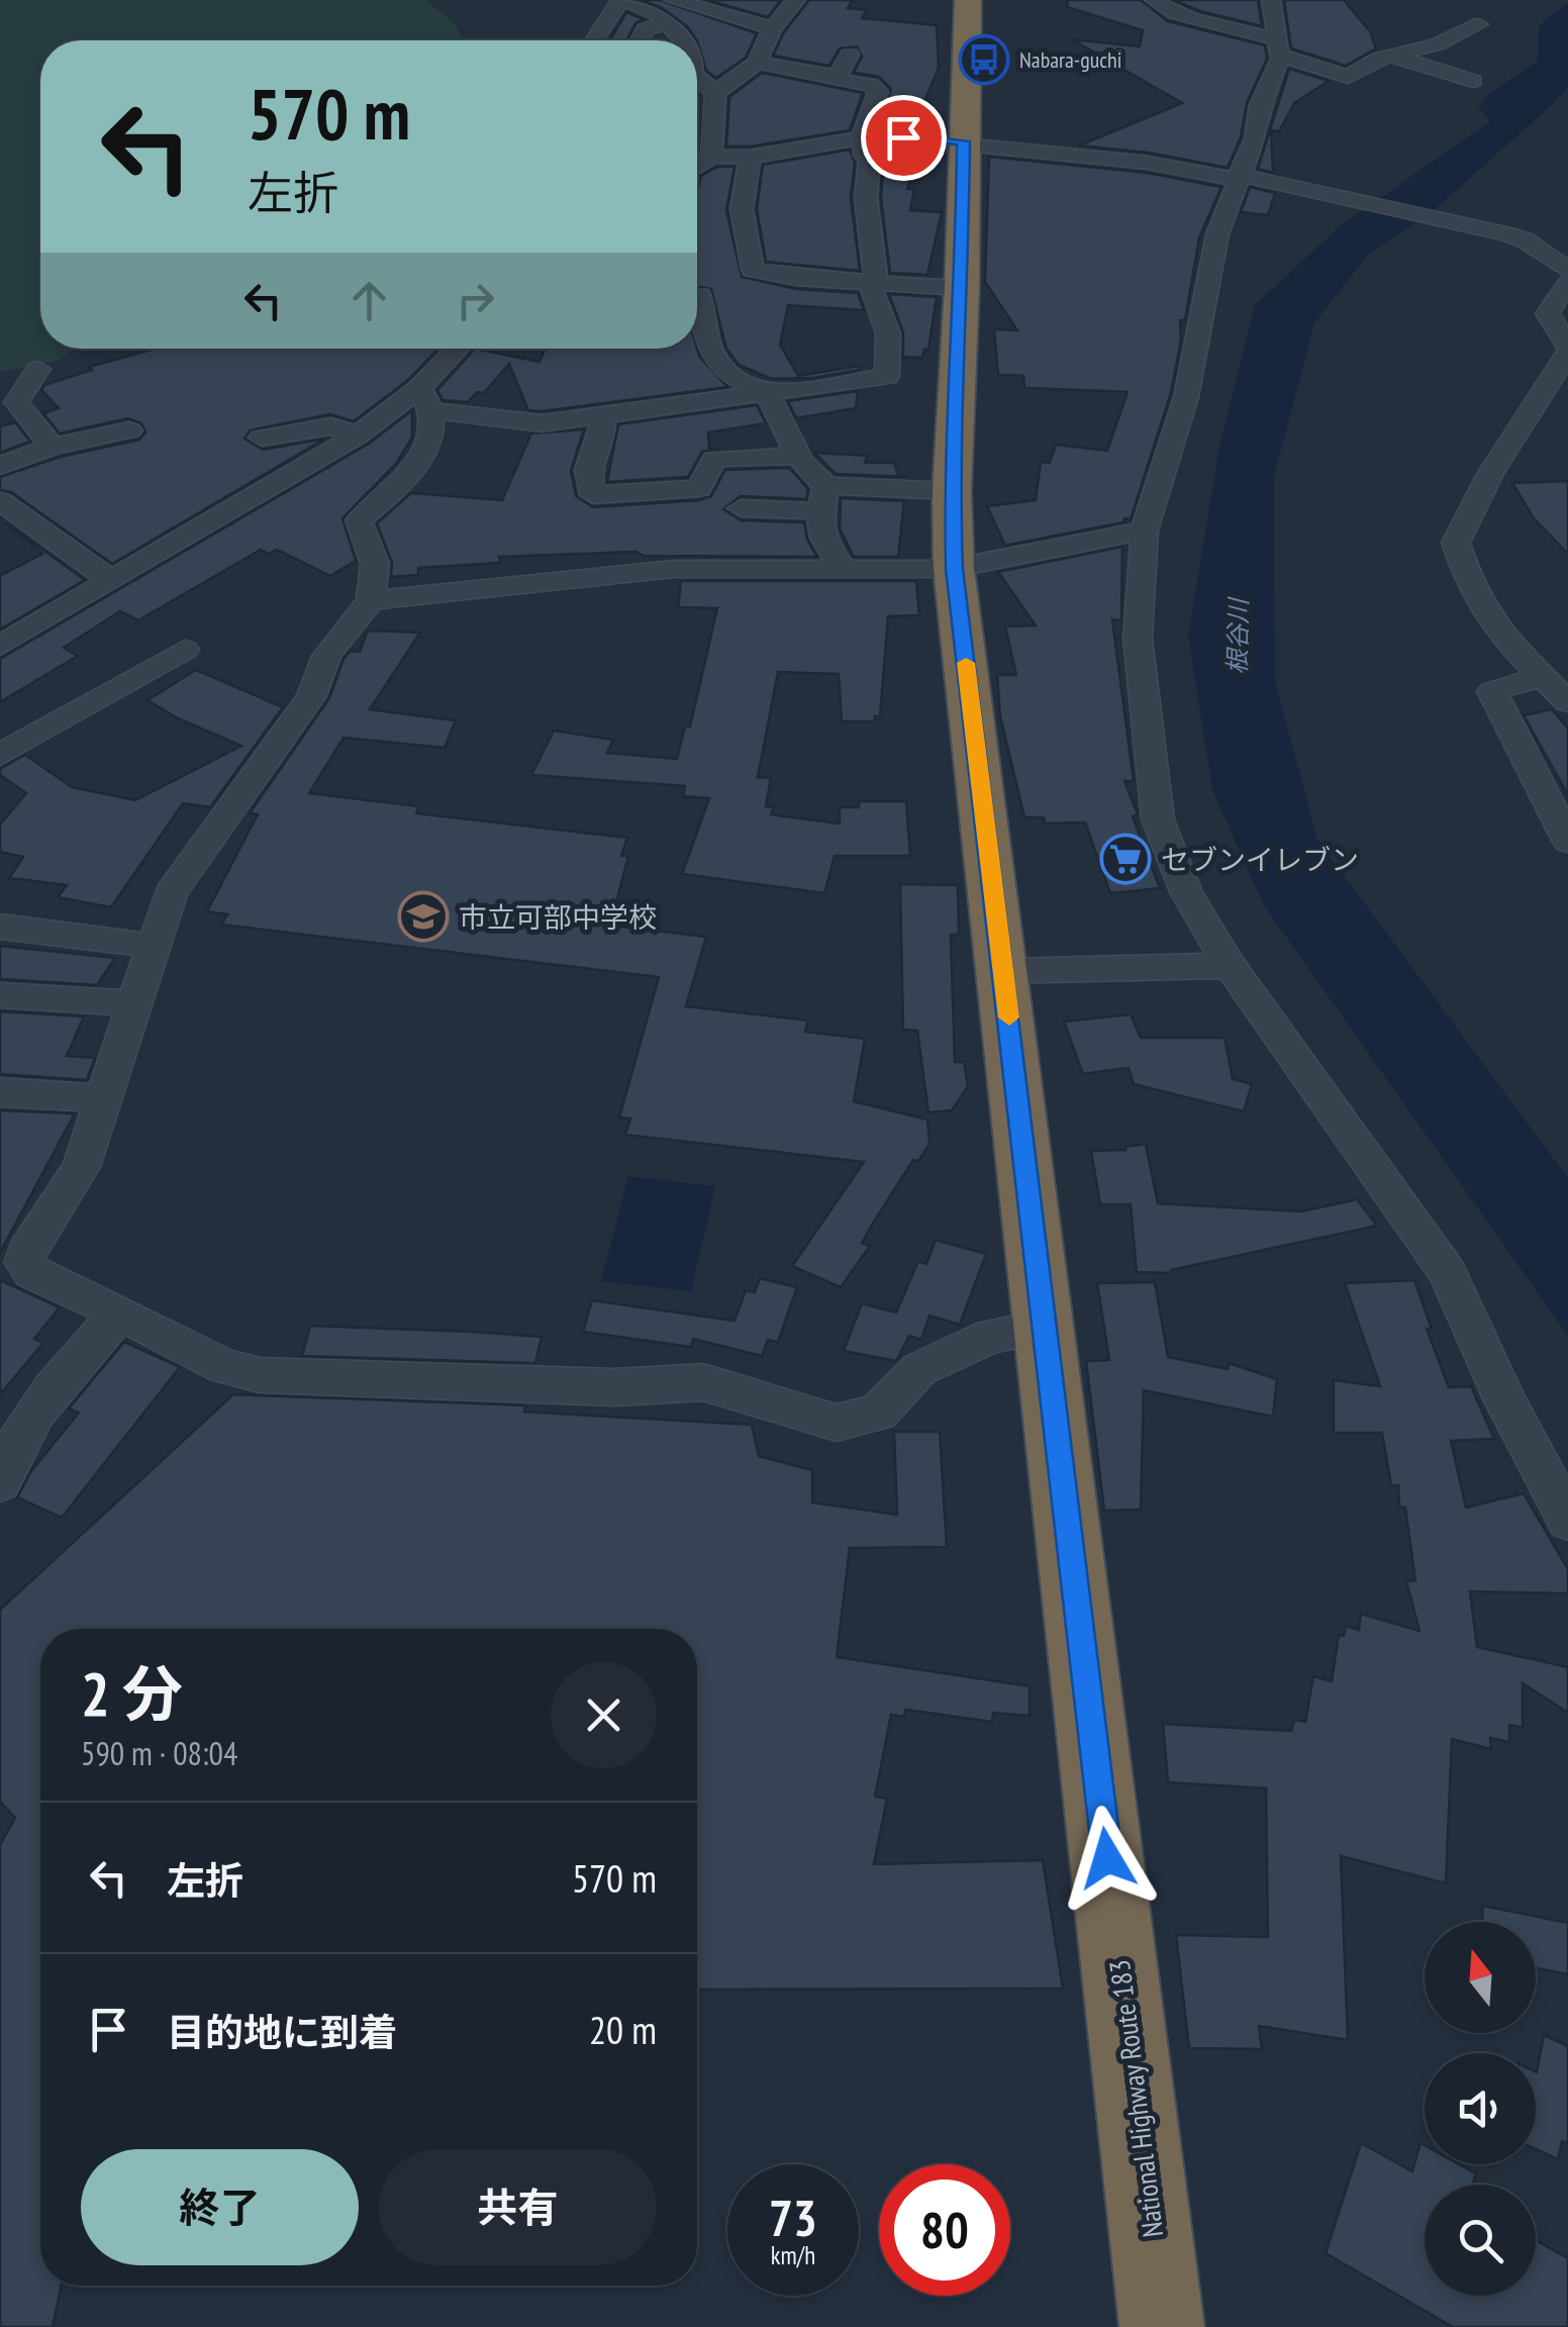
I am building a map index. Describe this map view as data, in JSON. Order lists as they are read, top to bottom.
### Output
{
  "streets": {
    "highway": ["National Highway Route 183"]
  },
  "water": ["根谷川"],
  "places": {
    "bus stop": ["Nabara-guchi"],
    "supermarket": ["セブンイレブン"],
    "school or university": ["市立可部中学校"]
  },
  "north": "top",
  "page": {
    "turn": ["570 m", "左折"],
    "heading": ["2 分", "590 m · 08:04"],
    "list": [
      {
        "name": "左折",
        "value": "570 m"
      },
      {
        "name": "目的地に到着",
        "value": "20 m"
      }
    ],
    "buttons": ["終了", "共有"],
    "speed": "73 km/h",
    "limit": "80"
  }
}
